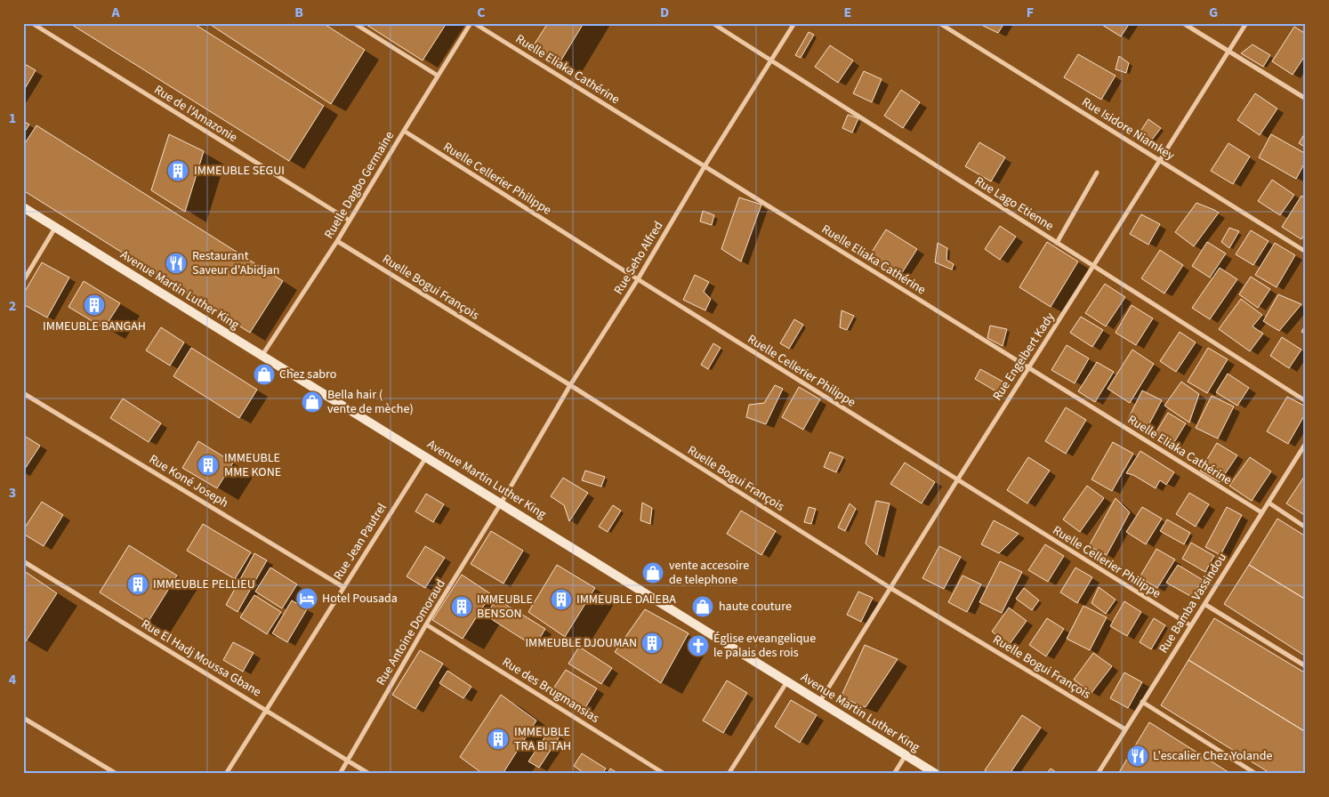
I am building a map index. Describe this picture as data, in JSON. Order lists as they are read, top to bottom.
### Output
{
  "streets": {
    "street": [
      "Ruelle Eliaka Cathérine",
      "Rue de l'Amazonie",
      "Rue Isidore Niamkey",
      "Ruelle Cellerier Philippe",
      "Ruelle Dagbo Germaine",
      "Rue Lago Etienne",
      "Rue Seho Alfred",
      "Ruelle Bogui François",
      "Avenue Martin Luther King",
      "Rue Engelbert Kady",
      "Rue Koné Joseph",
      "Rue Jean Pautrel",
      "Rue Bamba Vassindou",
      "Rue Antoine Domoraud",
      "Rue El Hadj Moussa Gbane",
      "Rue des Brugmansias"
    ]
  },
  "crossings": [
    ["Ruelle Eliaka Cathérine", "Ruelle Dagbo Germaine"],
    ["Ruelle Eliaka Cathérine", "Rue Seho Alfred"],
    ["Ruelle Eliaka Cathérine", "Rue Engelbert Kady"],
    ["Ruelle Eliaka Cathérine", "Rue Bamba Vassindou"],
    ["Rue de l'Amazonie", "Ruelle Dagbo Germaine"],
    ["Rue Isidore Niamkey", "Rue Engelbert Kady"],
    ["Ruelle Cellerier Philippe", "Ruelle Dagbo Germaine"],
    ["Ruelle Cellerier Philippe", "Rue Seho Alfred"],
    ["Ruelle Cellerier Philippe", "Rue Engelbert Kady"],
    ["Ruelle Cellerier Philippe", "Rue Bamba Vassindou"],
    ["Ruelle Dagbo Germaine", "Ruelle Bogui François"],
    ["Ruelle Dagbo Germaine", "Avenue Martin Luther King"],
    ["Rue Lago Etienne", "Rue Seho Alfred"],
    ["Rue Lago Etienne", "Rue Engelbert Kady"],
    ["Rue Seho Alfred", "Ruelle Bogui François"],
    ["Rue Seho Alfred", "Avenue Martin Luther King"],
    ["Rue Seho Alfred", "Rue Antoine Domoraud"],
    ["Ruelle Bogui François", "Rue Engelbert Kady"],
    ["Ruelle Bogui François", "Rue Bamba Vassindou"],
    ["Avenue Martin Luther King", "Rue Engelbert Kady"],
    ["Avenue Martin Luther King", "Rue Jean Pautrel"],
    ["Avenue Martin Luther King", "Rue Antoine Domoraud"],
    ["Rue Koné Joseph", "Rue Jean Pautrel"],
    ["Rue Jean Pautrel", "Rue El Hadj Moussa Gbane"],
    ["Rue Antoine Domoraud", "Rue El Hadj Moussa Gbane"],
    ["Rue Antoine Domoraud", "Rue des Brugmansias"]
  ],
  "places": {
    "building": [
      "IMMEUBLE SEGUI",
      "IMMEUBLE BANGAH",
      "IMMEUBLE MME KONE",
      "IMMEUBLE PELLIEU",
      "IMMEUBLE DALEBA",
      "IMMEUBLE BENSON",
      "IMMEUBLE DJOUMAN",
      "IMMEUBLE TRA BI TAH"
    ],
    "restaurant": ["Restaurant Saveur d'Abidjan", "L'escalier Chez Yolande"],
    "shop": [
      "Chez sabro",
      "Bella hair ( vente de mèche)",
      "vente accesoire de telephone",
      "haute couture"
    ],
    "hotel": ["Hotel Pousada"],
    "church": ["Église eveangelique le palais des rois"]
  },
  "grid": {
    "columns": [
      "A",
      "B",
      "C",
      "D",
      "E",
      "F",
      "G"
    ],
    "rows": [
      "1",
      "2",
      "3",
      "4"
    ]
  }
}
